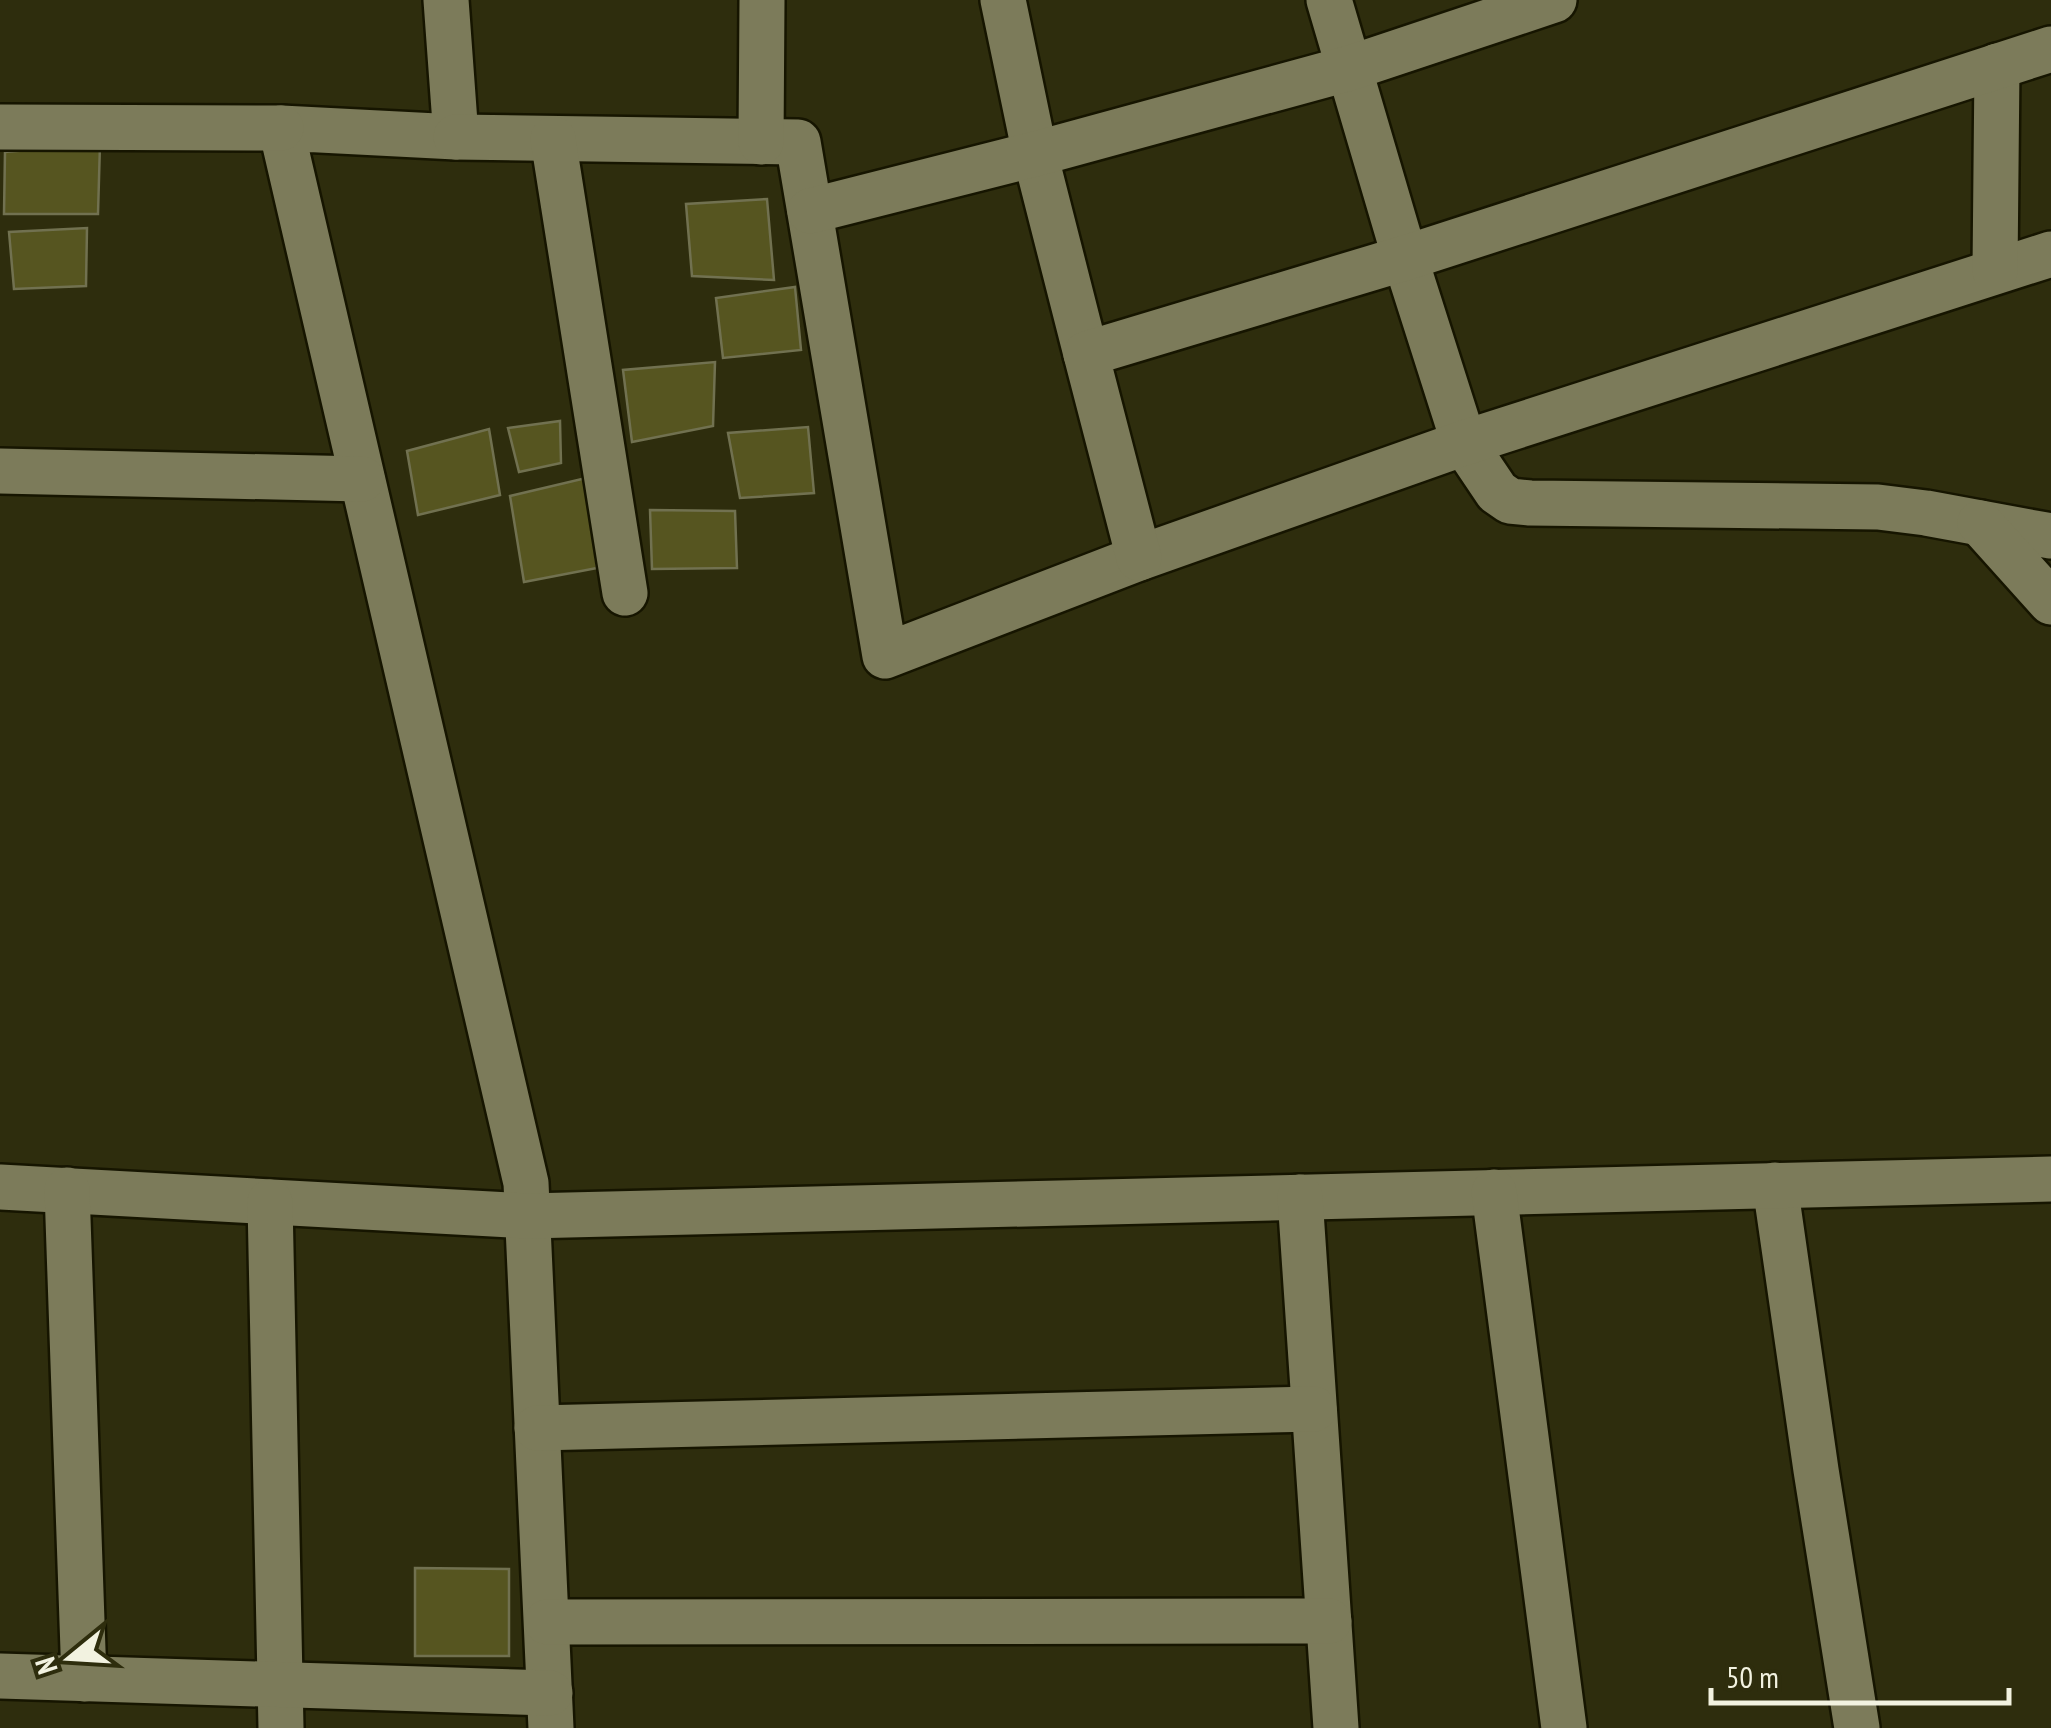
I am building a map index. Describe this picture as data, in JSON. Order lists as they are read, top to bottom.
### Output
{
  "scale_bar": "50 m",
  "north": "left"
}
